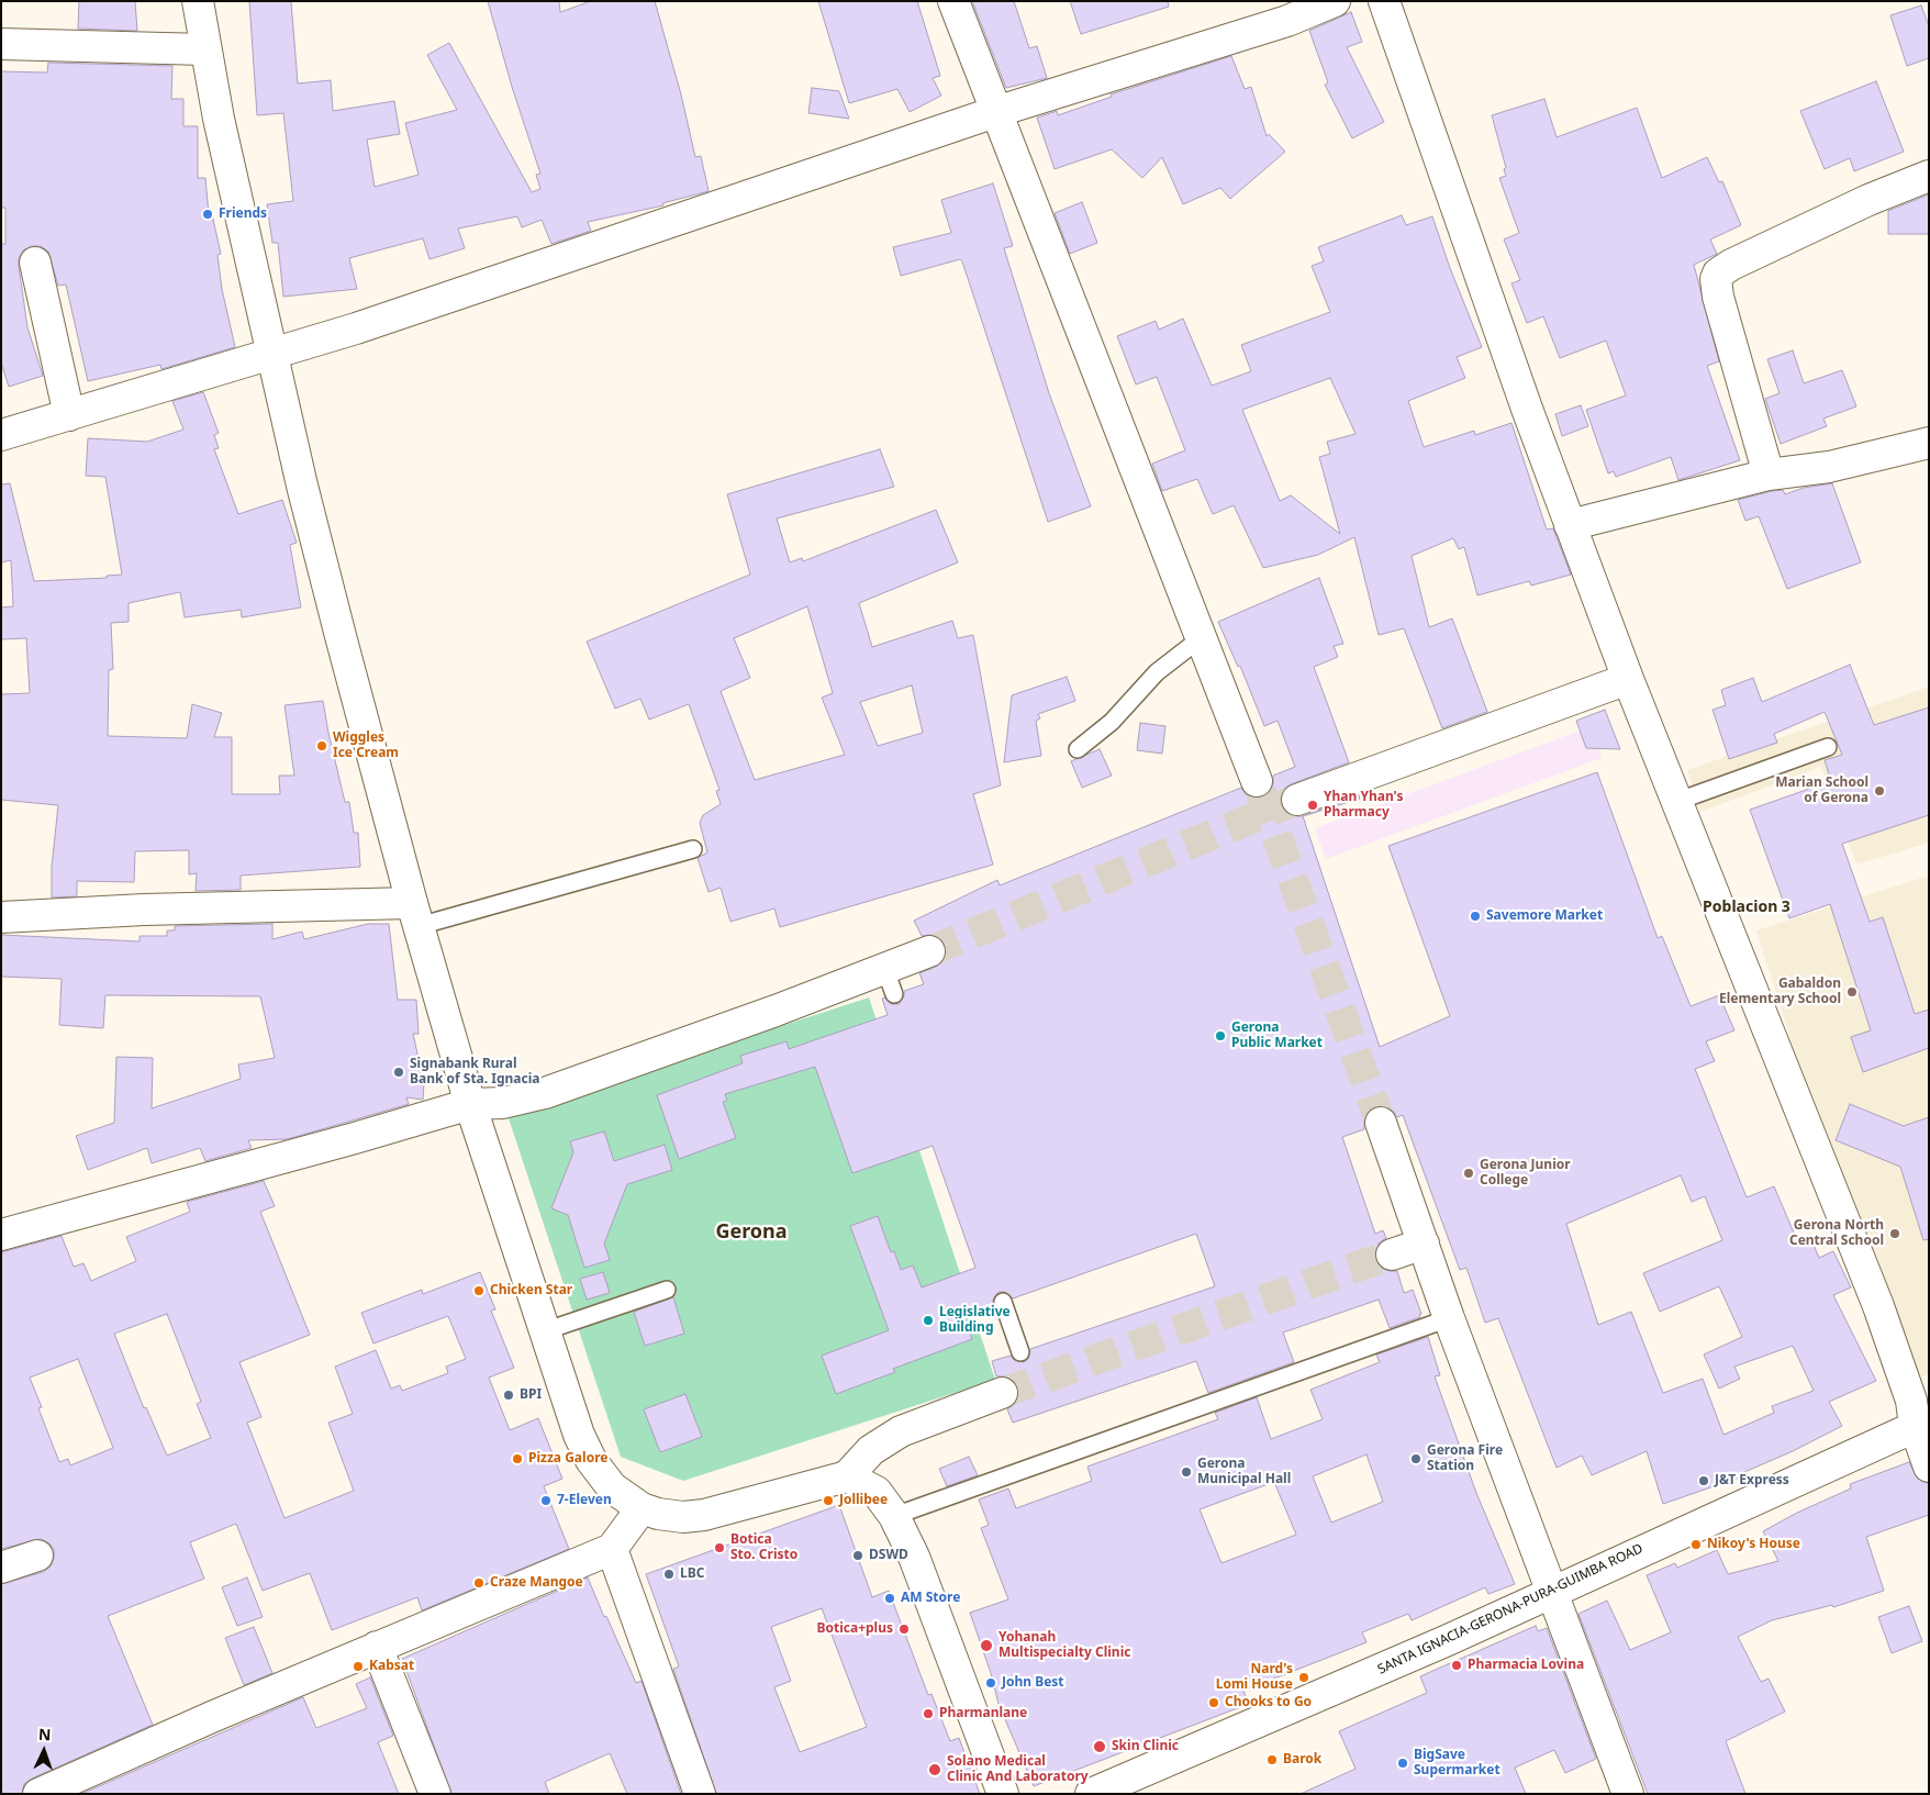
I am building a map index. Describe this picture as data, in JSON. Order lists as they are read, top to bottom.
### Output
{
  "streets": {
    "street": ["SANTA IGNACIA-GERONA-PURA-GUIMBA ROAD"]
  },
  "districts": ["Poblacion 3", "Gerona"],
  "places": [
    "Friends",
    "Wiggles Ice Cream",
    "Marian School of Gerona",
    "Yhan Yhan's Pharmacy",
    "Savemore Market",
    "Gabaldon Elementary School",
    "Gerona Public Market",
    "Signabank Rural Bank of Sta. Ignacia",
    "Gerona Junior College",
    "Gerona North Central School",
    "Chicken Star",
    "Legislative Building",
    "BPI",
    "Pizza Galore",
    "Gerona Fire Station",
    "Gerona Municipal Hall",
    "J&T Express",
    "7-Eleven",
    "Jollibee",
    "Nikoy's House",
    "Botica Sto. Cristo",
    "DSWD",
    "LBC",
    "Craze Mangoe",
    "AM Store",
    "Botica+plus",
    "Yohanah Multispecialty Clinic",
    "Pharmacia Lovina",
    "Kabsat",
    "Nard's Lomi House",
    "John Best",
    "Chooks to Go",
    "Pharmanlane",
    "Skin Clinic",
    "Barok",
    "BigSave Supermarket",
    "Solano Medical Clinic And Laboratory"
  ],
  "north": "top"
}
